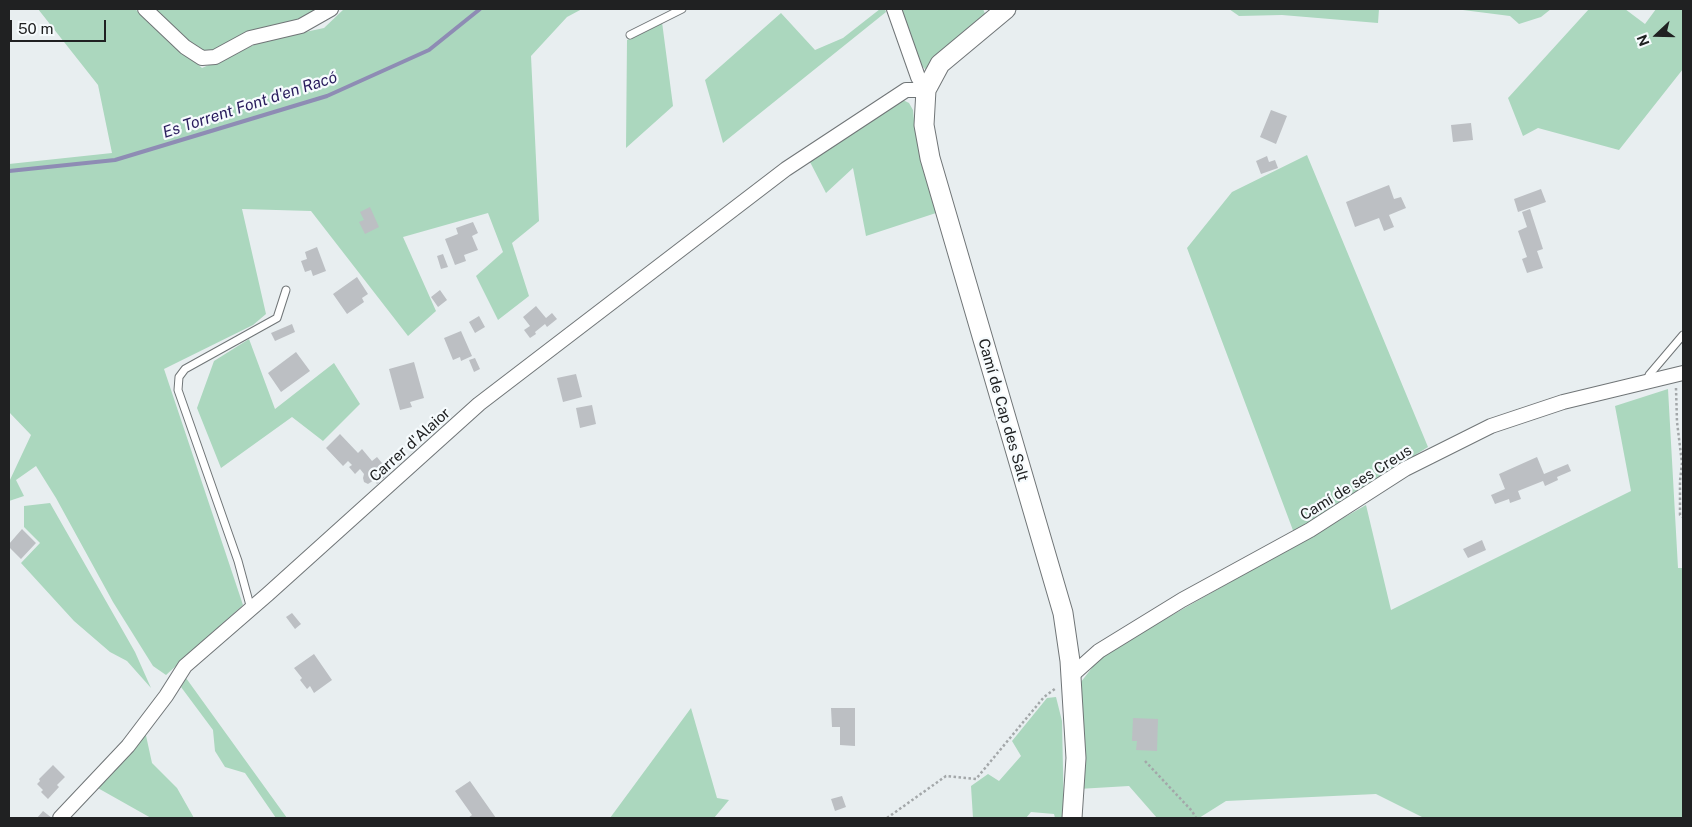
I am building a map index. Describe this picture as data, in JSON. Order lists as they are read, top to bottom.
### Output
{
  "streets": {
    "street": ["Camí de Cap des Salt", "Carrer d'Alaior", "Camí de ses Creus"]
  },
  "crossings": [
    ["Camí de Cap des Salt", "Carrer d'Alaior"],
    ["Camí de Cap des Salt", "Camí de ses Creus"]
  ],
  "water": ["Es Torrent Font d'en Racó"],
  "scale_bar": "50 m",
  "north": "left"
}
